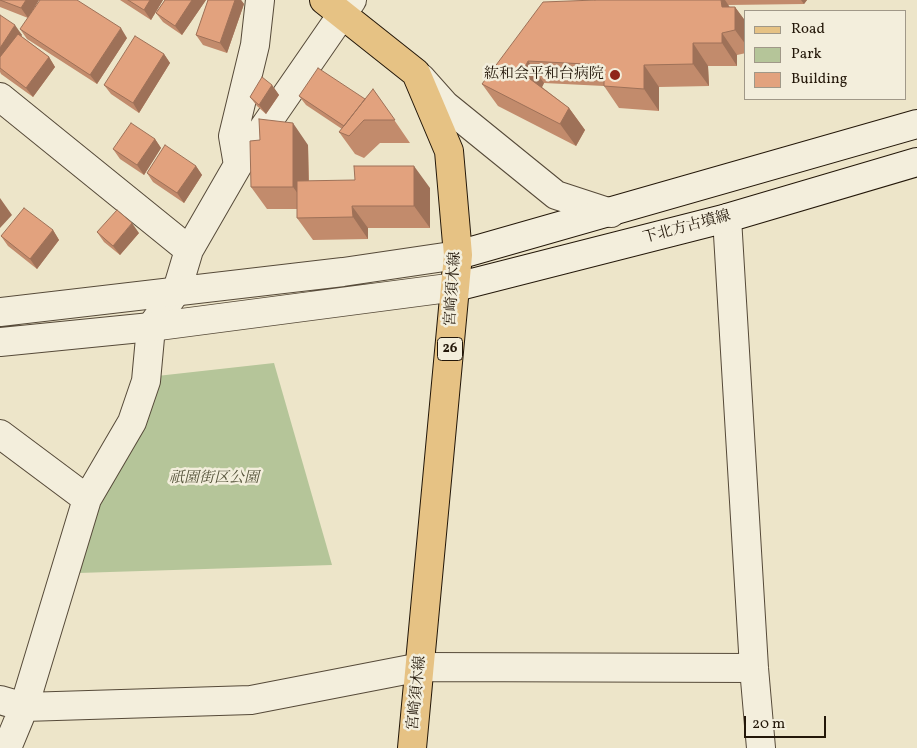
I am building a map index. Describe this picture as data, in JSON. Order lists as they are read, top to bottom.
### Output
{
  "streets": {
    "main road": ["宮崎須木線", "26"],
    "street": ["下北方古墳線"]
  },
  "crossings": [
    ["下北方古墳線", "宮崎須木線"]
  ],
  "parks": ["祇園街区公園"],
  "places": ["紘和会平和台病院"],
  "legend": ["Road", "Park", "Building"],
  "scale_bar": "20 m"
}
